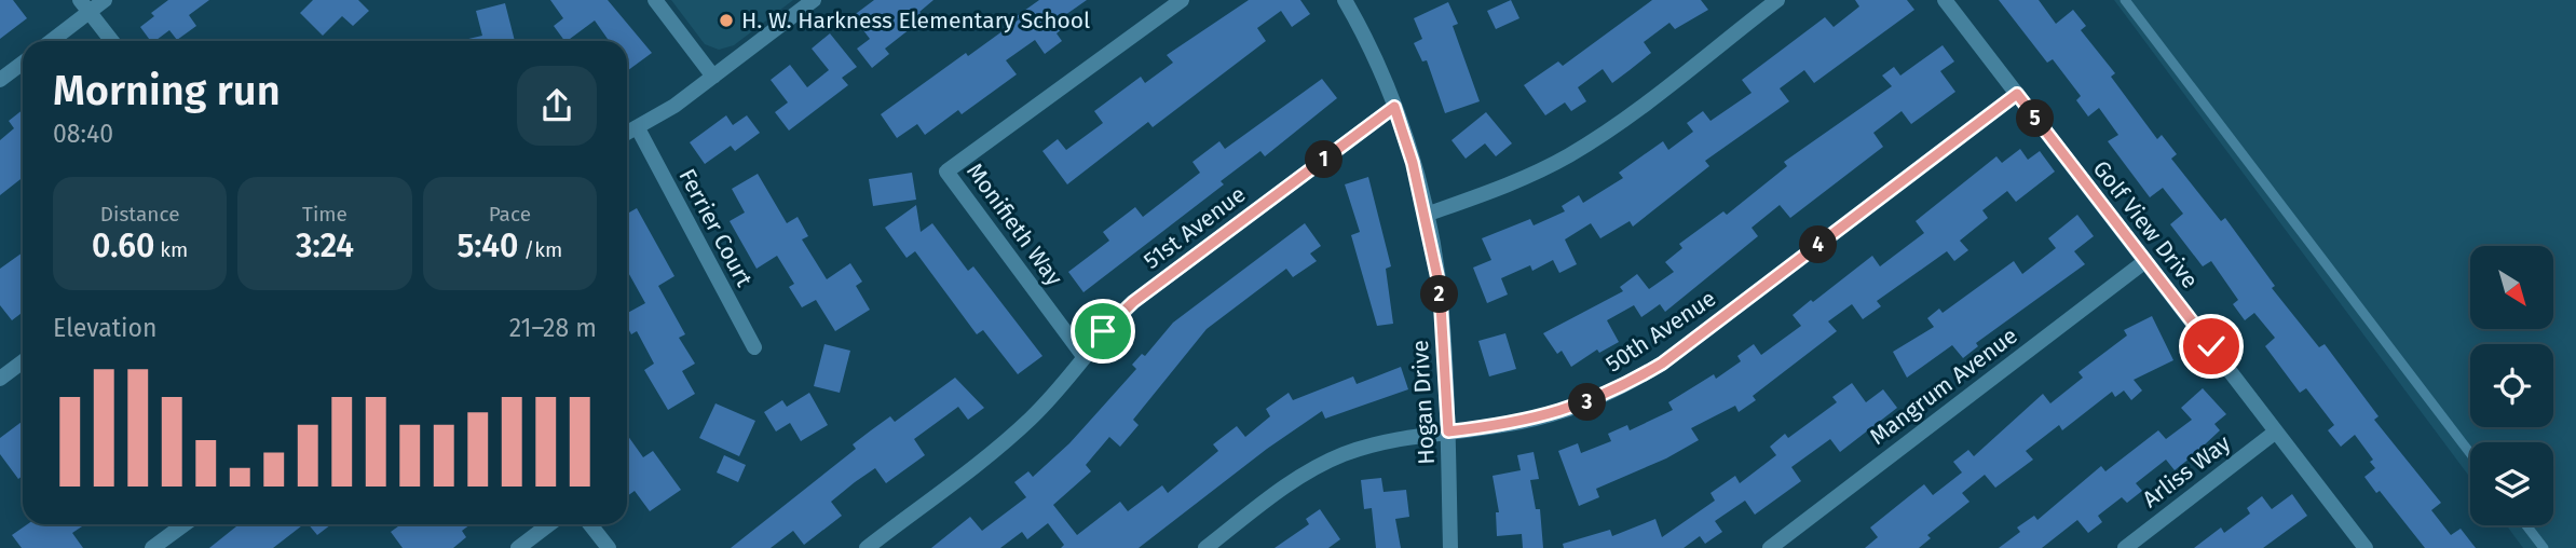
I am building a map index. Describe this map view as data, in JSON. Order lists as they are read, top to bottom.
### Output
{
  "streets": {
    "street": [
      "Monifieth Way",
      "Golf View Drive",
      "Ferrier Court",
      "51st Avenue",
      "50th Avenue",
      "Mangrum Avenue",
      "Hogan Drive",
      "Arliss Way"
    ]
  },
  "crossings": [
    ["Monifieth Way", "51st Avenue"],
    ["Golf View Drive", "50th Avenue"],
    ["Golf View Drive", "Mangrum Avenue"],
    ["Golf View Drive", "Arliss Way"],
    ["51st Avenue", "Hogan Drive"],
    ["50th Avenue", "Hogan Drive"]
  ],
  "places": ["H. W. Harkness Elementary School"],
  "north": "bottom right",
  "page": {
    "heading": ["Morning run", "08:40"],
    "pins": [
      "5",
      "1",
      "4",
      "2",
      "3"
    ],
    "stats": [
      ["Distance", "0.60 km"],
      ["Time", "3:24"],
      ["Pace", "5:40 /km"]
    ],
    "chart": ["Elevation", "21–28 m"]
  }
}
